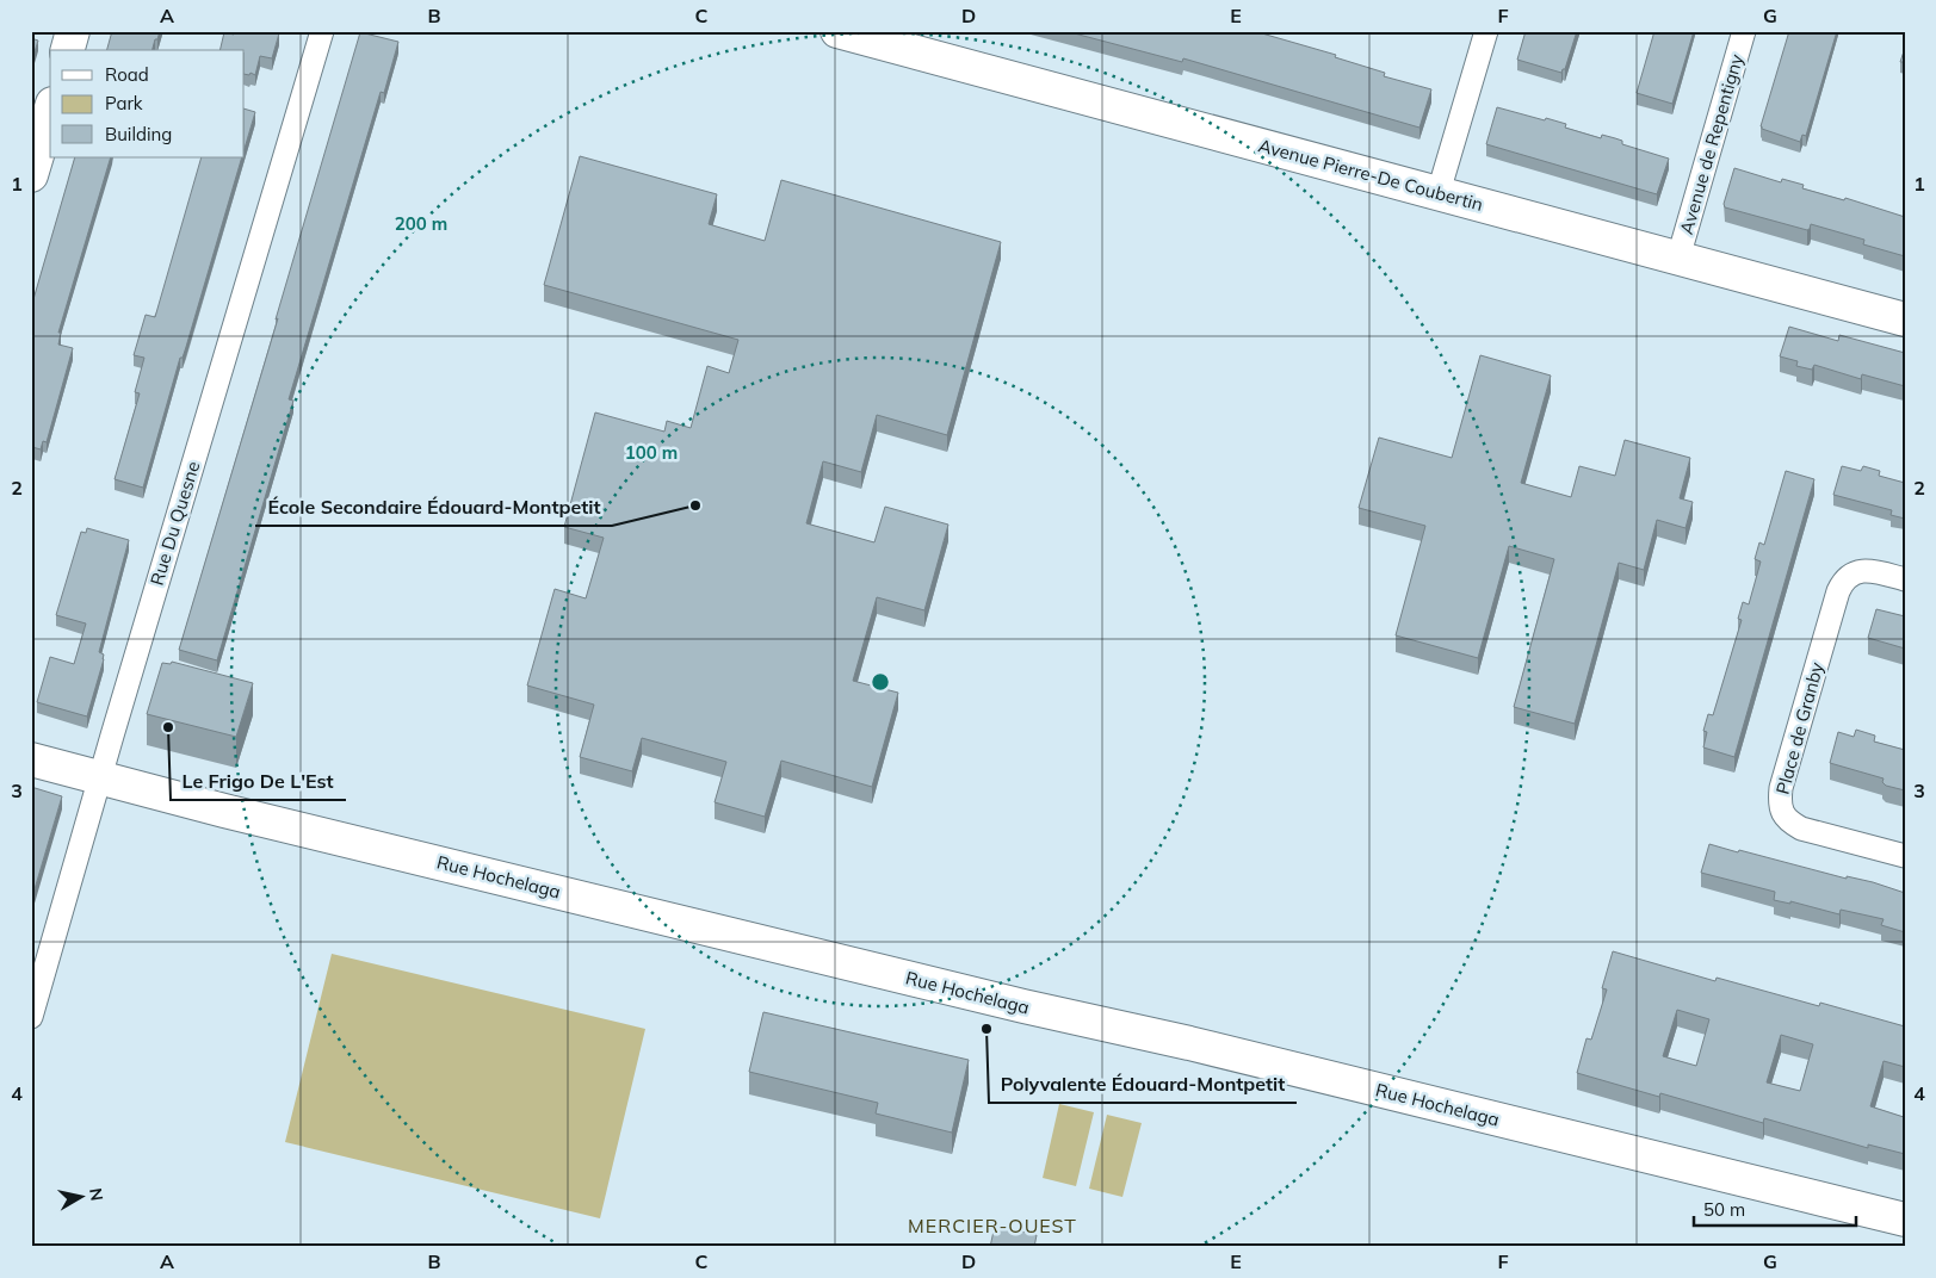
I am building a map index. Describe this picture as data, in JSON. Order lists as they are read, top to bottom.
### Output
{
  "streets": {
    "main road": ["Avenue Pierre-De Coubertin", "Rue Hochelaga"],
    "street": ["Avenue de Repentigny", "Rue Du Quesne", "Place de Granby"]
  },
  "crossings": [
    ["Avenue de Repentigny", "Avenue Pierre-De Coubertin"],
    ["Rue Du Quesne", "Rue Hochelaga"]
  ],
  "districts": ["MERCIER-OUEST"],
  "places": ["École Secondaire Édouard-Montpetit", "Le Frigo De L'Est", "Polyvalente Édouard-Montpetit"],
  "legend": ["Road", "Park", "Building"],
  "scale_bar": "50 m",
  "north": "right",
  "grid": {
    "columns": [
      "A",
      "B",
      "C",
      "D",
      "E",
      "F",
      "G"
    ],
    "rows": [
      "1",
      "2",
      "3",
      "4"
    ]
  },
  "rings": ["200 m", "100 m"]
}
